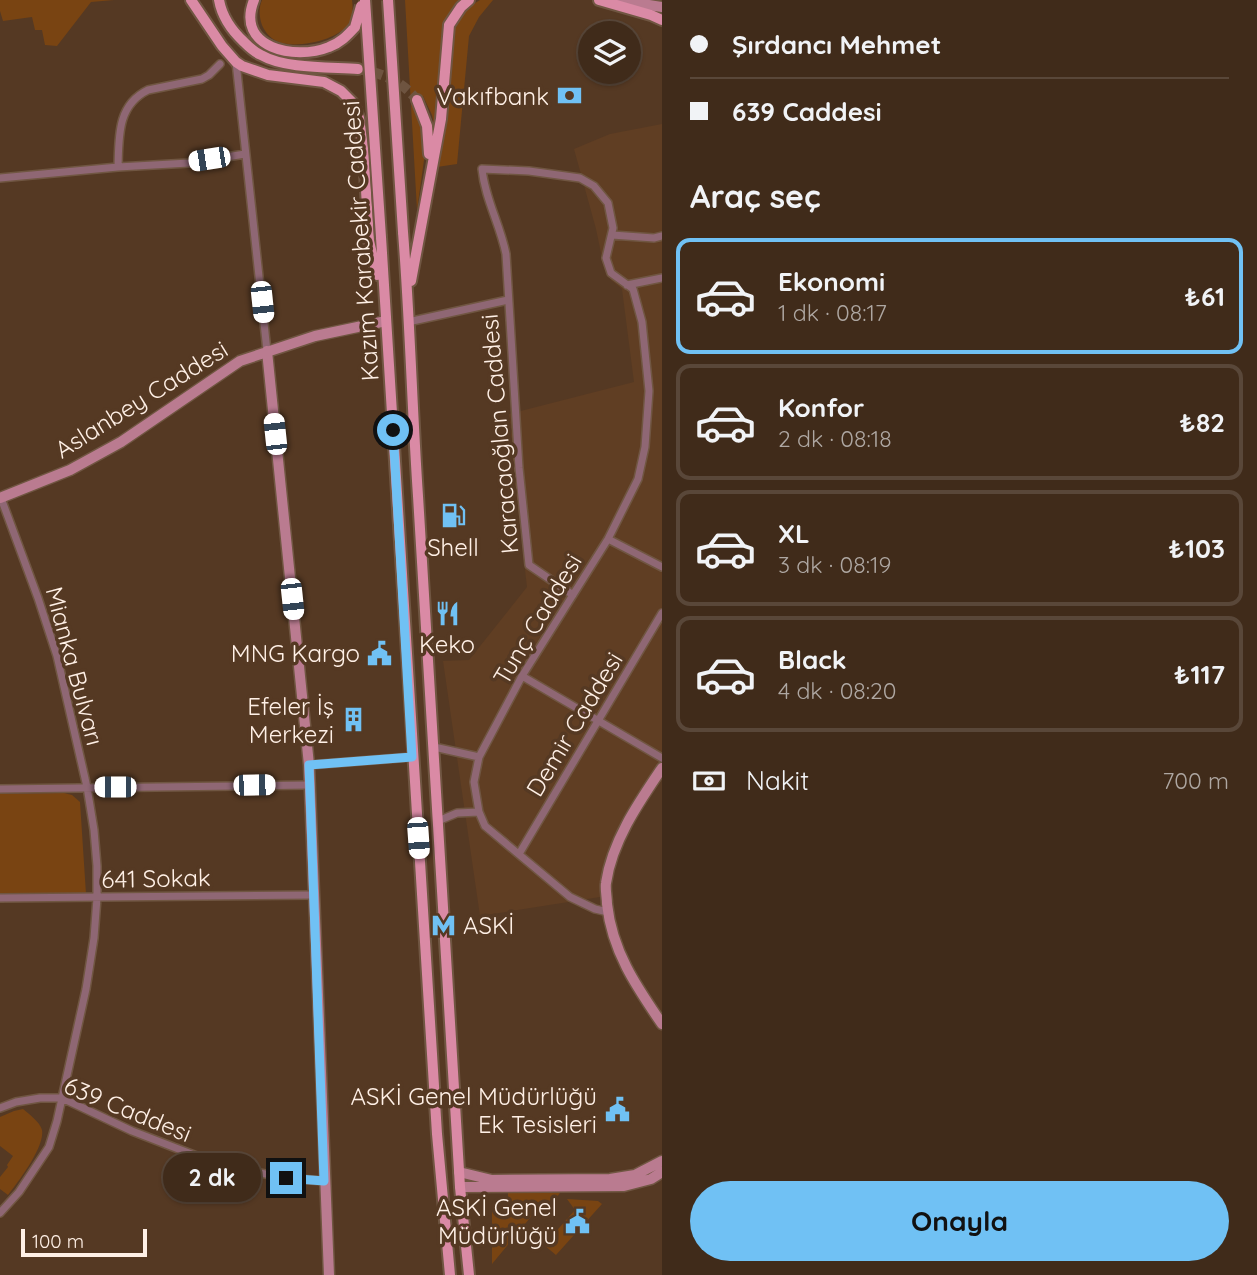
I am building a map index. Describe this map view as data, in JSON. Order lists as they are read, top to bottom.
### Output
{
  "streets": {
    "main road": ["Kazım Karabekir Caddesi"],
    "street": [
      "Aslanbey Caddesi",
      "Karacaoğlan Caddesi",
      "Tunç Caddesi",
      "Mianka Bulvarı",
      "Demir Caddesi",
      "641 Sokak",
      "639 Caddesi"
    ]
  },
  "crossings": [
    ["Kazım Karabekir Caddesi", "Aslanbey Caddesi"],
    ["Aslanbey Caddesi", "Mianka Bulvarı"],
    ["Karacaoğlan Caddesi", "Tunç Caddesi"],
    ["Mianka Bulvarı", "641 Sokak"],
    ["Mianka Bulvarı", "639 Caddesi"]
  ],
  "places": {
    "bank": ["Vakıfbank"],
    "fuel station": ["Shell"],
    "restaurant": ["Keko"],
    "public building": ["MNG Kargo", "ASKİ Genel Müdürlüğü Ek Tesisleri", "ASKİ Genel Müdürlüğü"],
    "building": ["Efeler İş Merkezi"],
    "metro station": ["ASKİ"]
  },
  "scale_bar": "100 m",
  "page": {
    "banner": ["Şırdancı Mehmet", "639 Caddesi"],
    "heading": "Araç seç",
    "list": [
      {
        "name": "Ekonomi",
        "note": "1 dk · 08:17",
        "value": "₺61"
      },
      {
        "name": "Konfor",
        "note": "2 dk · 08:18",
        "value": "₺82"
      },
      {
        "name": "XL",
        "note": "3 dk · 08:19",
        "value": "₺103"
      },
      {
        "name": "Black",
        "note": "4 dk · 08:20",
        "value": "₺117"
      }
    ],
    "pay": ["Nakit", "700 m"],
    "bubble": "2 dk",
    "buttons": "Onayla",
    "scale": "100 m"
  }
}
